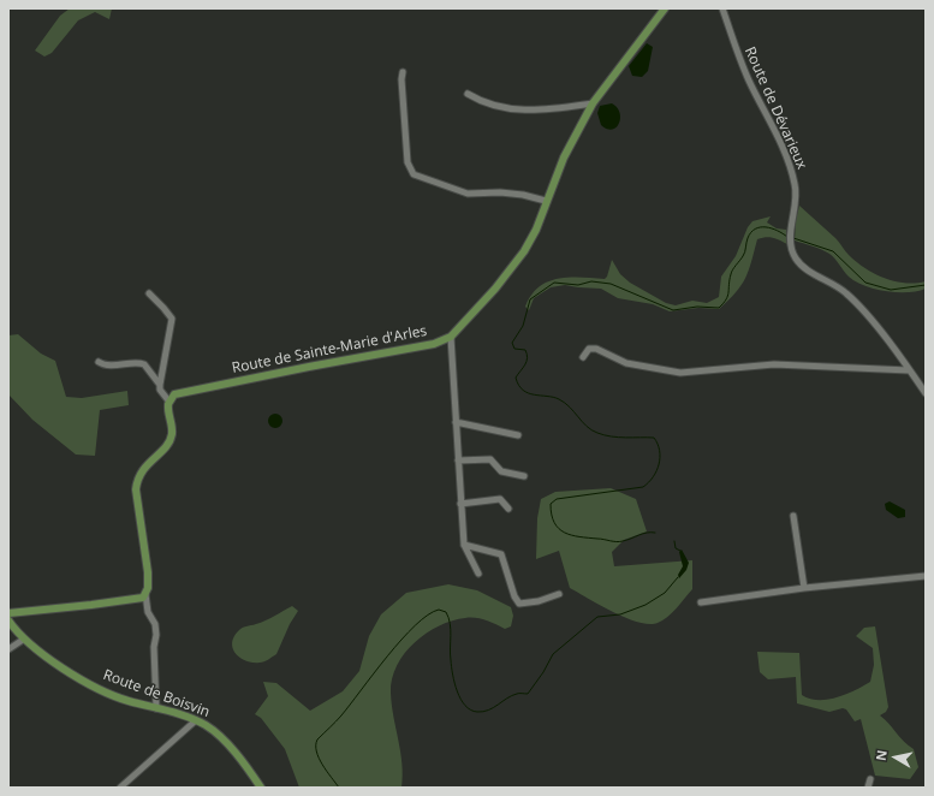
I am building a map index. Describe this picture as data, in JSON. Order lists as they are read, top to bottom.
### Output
{
  "streets": {
    "main road": ["Route de Sainte-Marie d'Arles", "Route de Boisvin"],
    "street": ["Route de Dévarieux"]
  },
  "north": "left"
}
